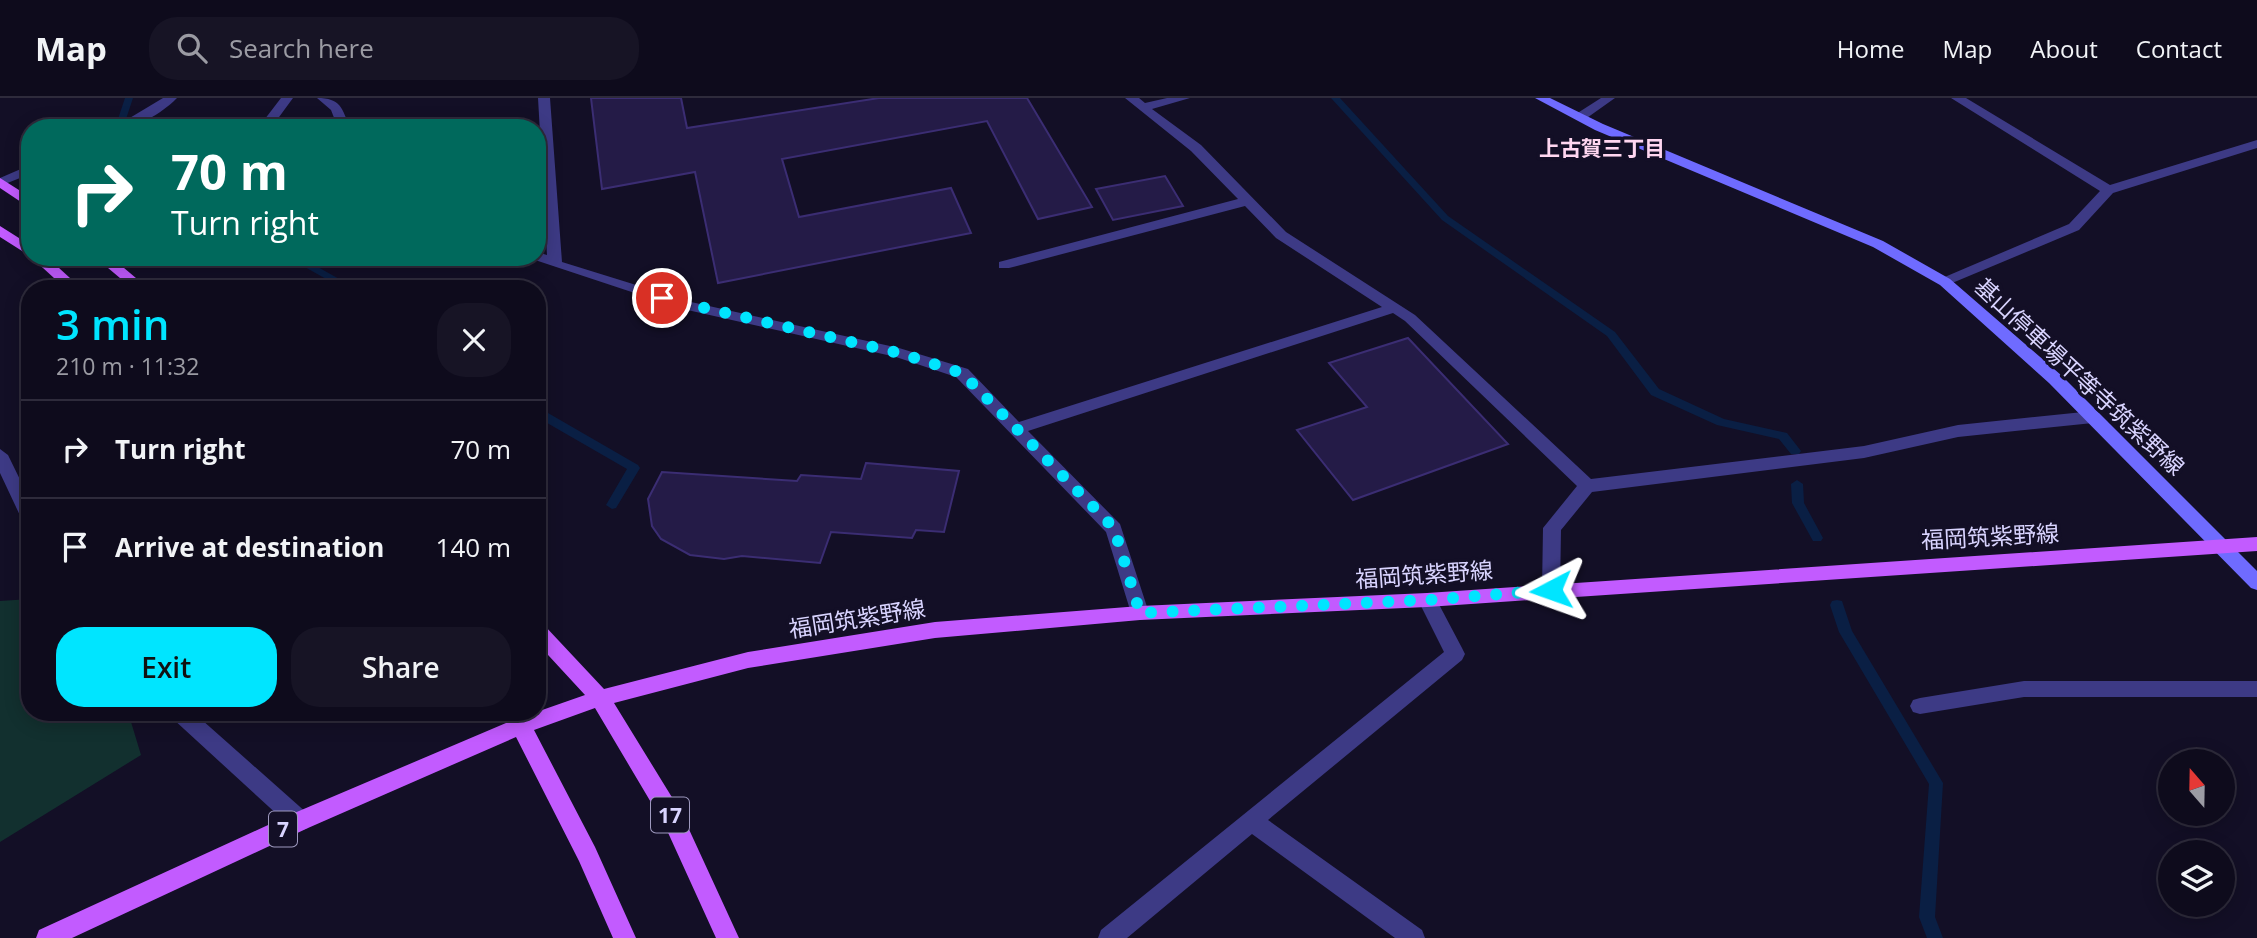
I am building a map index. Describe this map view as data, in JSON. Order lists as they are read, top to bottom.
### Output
{
  "streets": {
    "main road": [
      "基山停車場平等寺筑紫野線",
      "福岡筑紫野線",
      "17",
      "7"
    ]
  },
  "crossings": [
    ["基山停車場平等寺筑紫野線", "福岡筑紫野線"],
    ["福岡筑紫野線", "17"],
    ["福岡筑紫野線", "7"],
    ["17", "7"]
  ],
  "districts": ["上古賀三丁目"],
  "north": "top",
  "page": {
    "header": "Map",
    "search": "Search here",
    "nav": [
      "Home",
      "Map",
      "About",
      "Contact"
    ],
    "turn": ["70 m", "Turn right"],
    "heading": ["3 min", "210 m · 11:32"],
    "list": [
      {
        "name": "Turn right",
        "value": "70 m"
      },
      {
        "name": "Arrive at destination",
        "value": "140 m"
      }
    ],
    "buttons": ["Exit", "Share"]
  }
}
